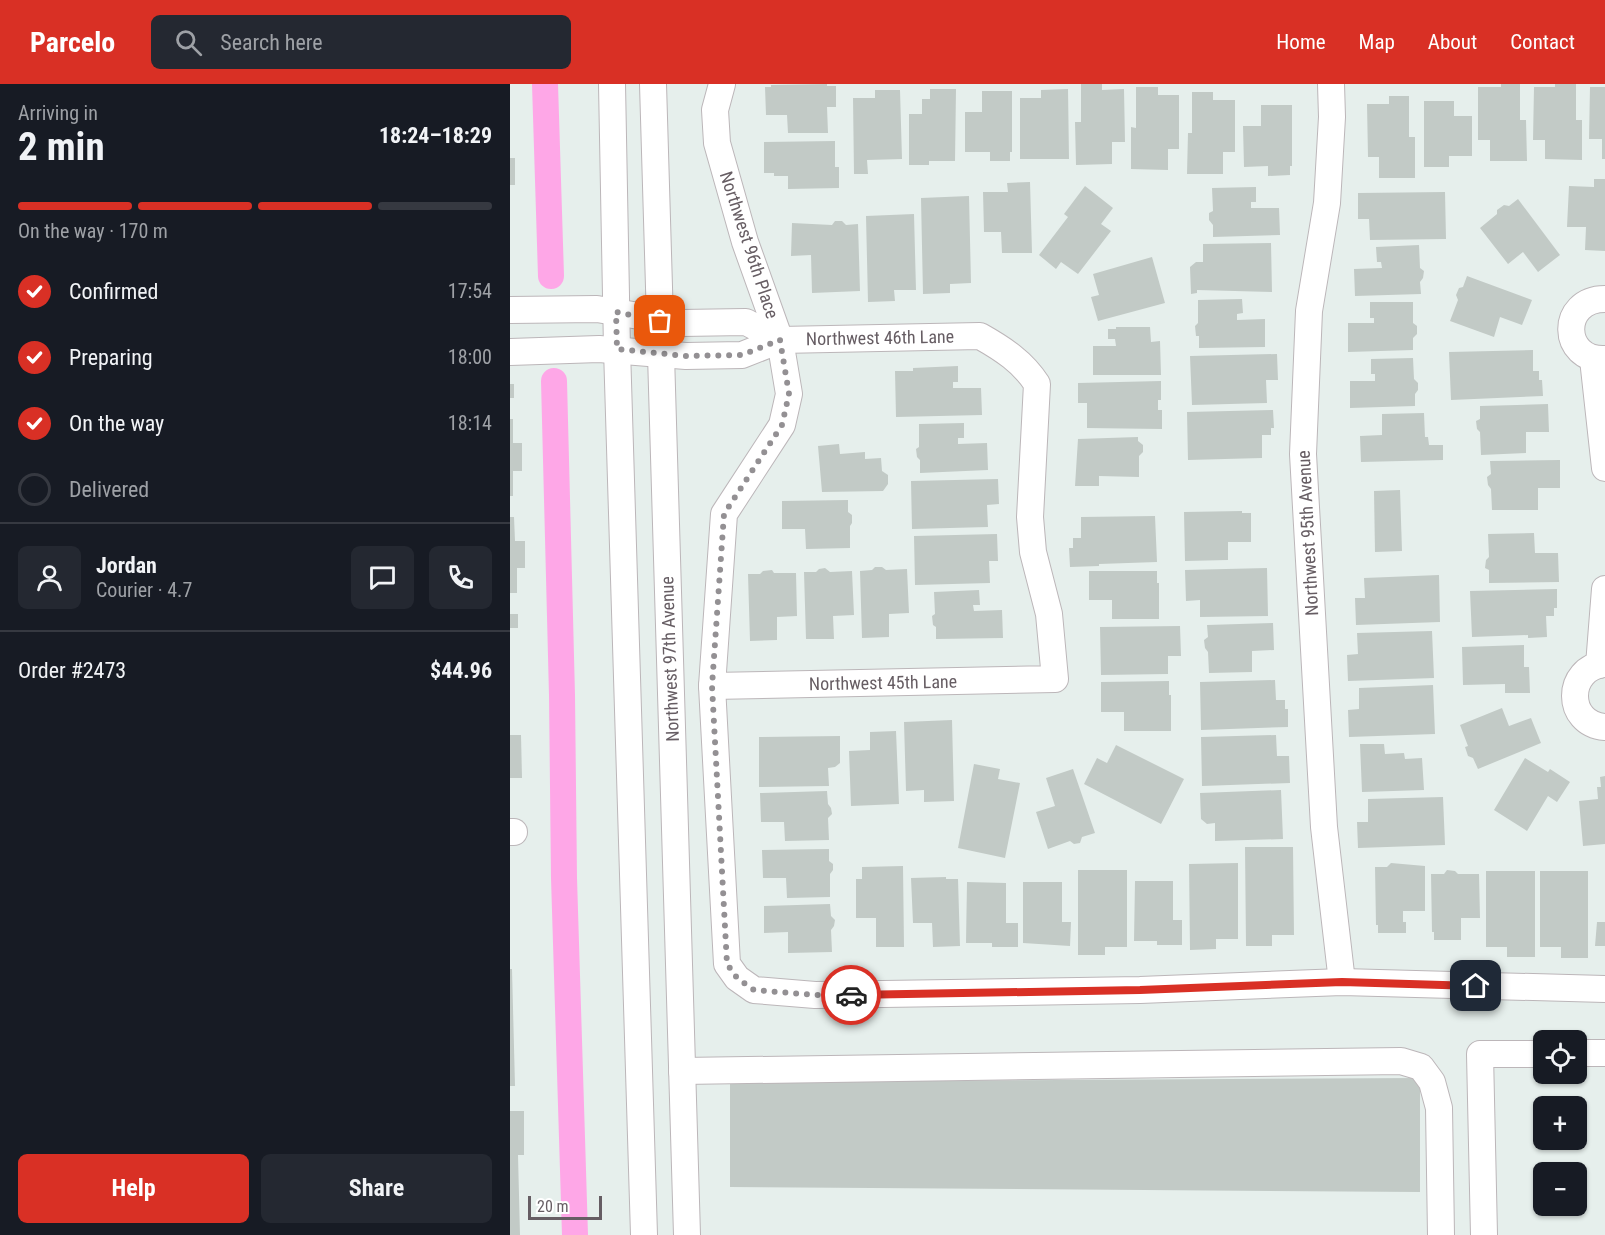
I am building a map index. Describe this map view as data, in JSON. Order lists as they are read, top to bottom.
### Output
{
  "streets": {
    "street": [
      "Northwest 96th Place",
      "Northwest 46th Lane",
      "Northwest 95th Avenue",
      "Northwest 97th Avenue",
      "Northwest 45th Lane"
    ]
  },
  "crossings": [
    ["Northwest 96th Place", "Northwest 46th Lane"],
    ["Northwest 96th Place", "Northwest 95th Avenue"],
    ["Northwest 96th Place", "Northwest 45th Lane"],
    ["Northwest 46th Lane", "Northwest 97th Avenue"],
    ["Northwest 46th Lane", "Northwest 45th Lane"]
  ],
  "scale_bar": "20 m",
  "page": {
    "header": "Parcelo",
    "search": "Search here",
    "nav": [
      "Home",
      "Map",
      "About",
      "Contact"
    ],
    "heading": ["2 min", "Arriving in", "18:24–18:29"],
    "panel": [
      "Jordan",
      "Courier · 4.7",
      "Order #2473",
      "$44.96"
    ],
    "bar": "On the way · 170 m",
    "list": [
      ["Confirmed", "17:54"],
      ["Preparing", "18:00"],
      ["On the way", "18:14"],
      "Delivered"
    ],
    "map_buttons": ["+", "−"],
    "buttons": ["Help", "Share"],
    "scale": "20 m"
  }
}
